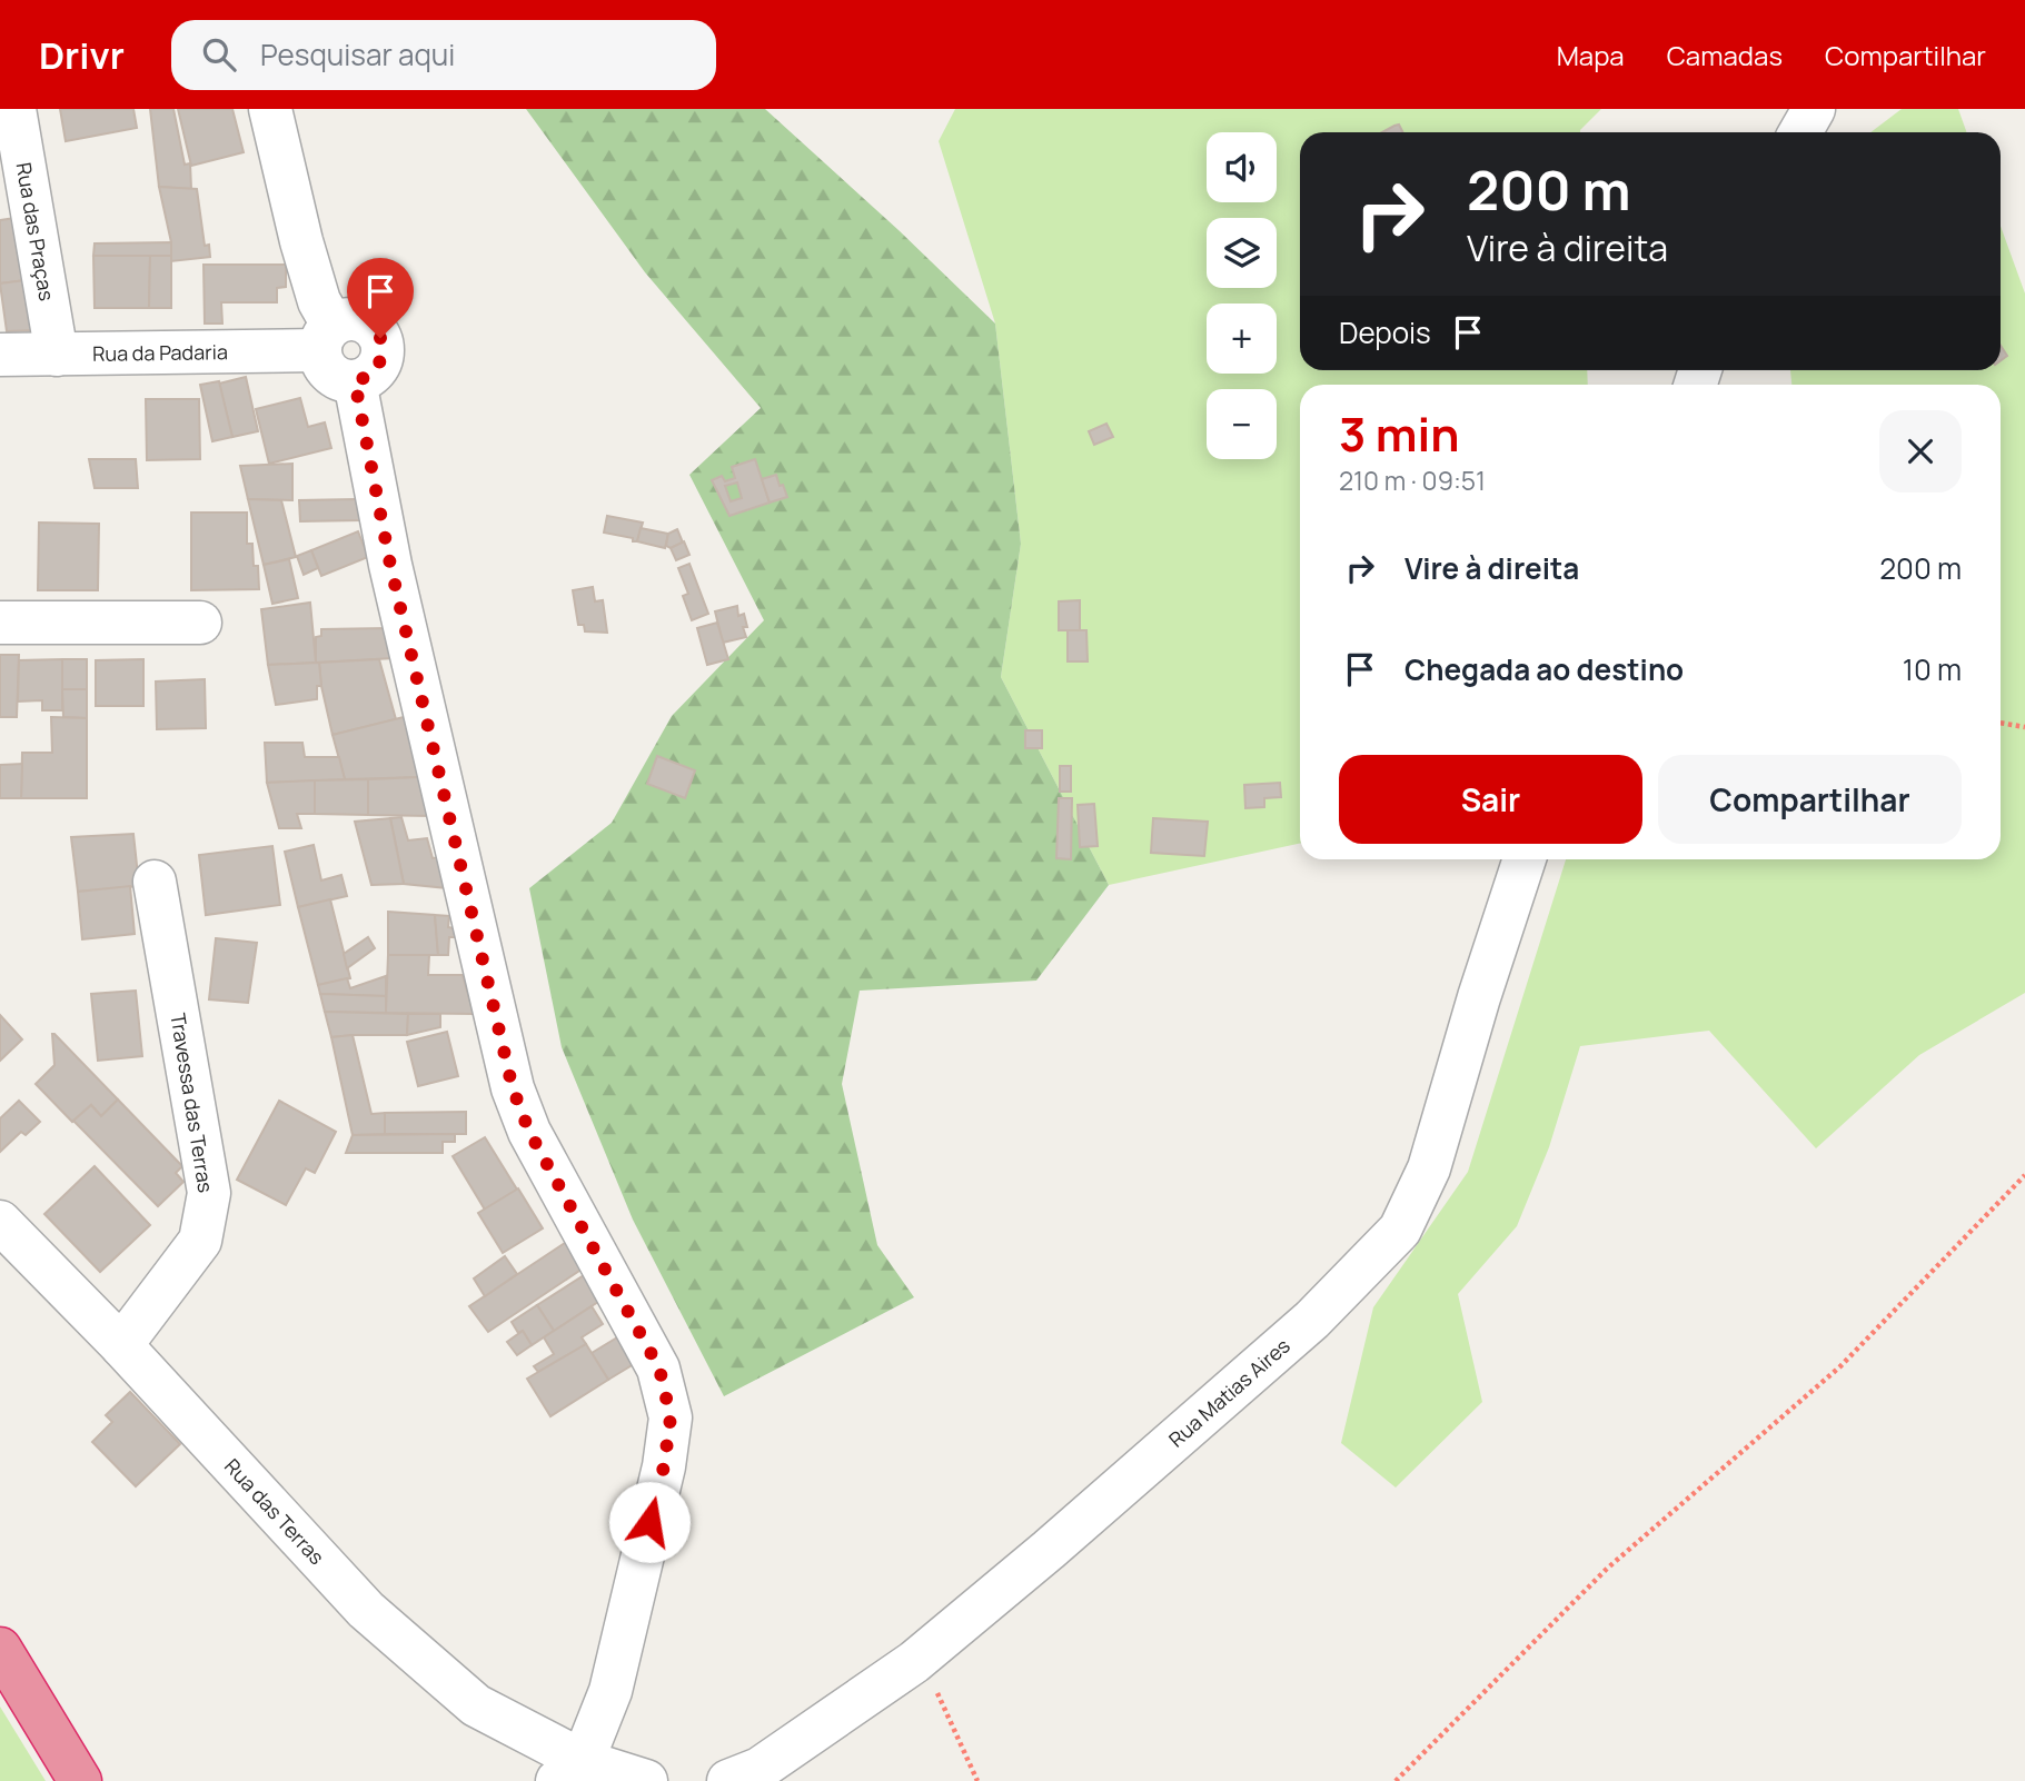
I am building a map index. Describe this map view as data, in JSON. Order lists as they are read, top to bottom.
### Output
{
  "streets": {
    "street": [
      "Rua das Praças",
      "Rua da Padaria",
      "Travessa das Terras",
      "Rua Matias Aires",
      "Rua das Terras"
    ]
  },
  "crossings": [
    ["Rua das Praças", "Rua da Padaria"],
    ["Travessa das Terras", "Rua das Terras"]
  ],
  "page": {
    "header": "Drivr",
    "search": "Pesquisar aqui",
    "nav": ["Mapa", "Camadas", "Compartilhar"],
    "map_buttons": ["+", "−"],
    "turn": ["200 m", "Vire à direita"],
    "then": "Depois",
    "heading": ["3 min", "210 m · 09:51"],
    "list": [
      {
        "name": "Vire à direita",
        "value": "200 m"
      },
      {
        "name": "Chegada ao destino",
        "value": "10 m"
      }
    ],
    "buttons": ["Sair", "Compartilhar"]
  }
}
